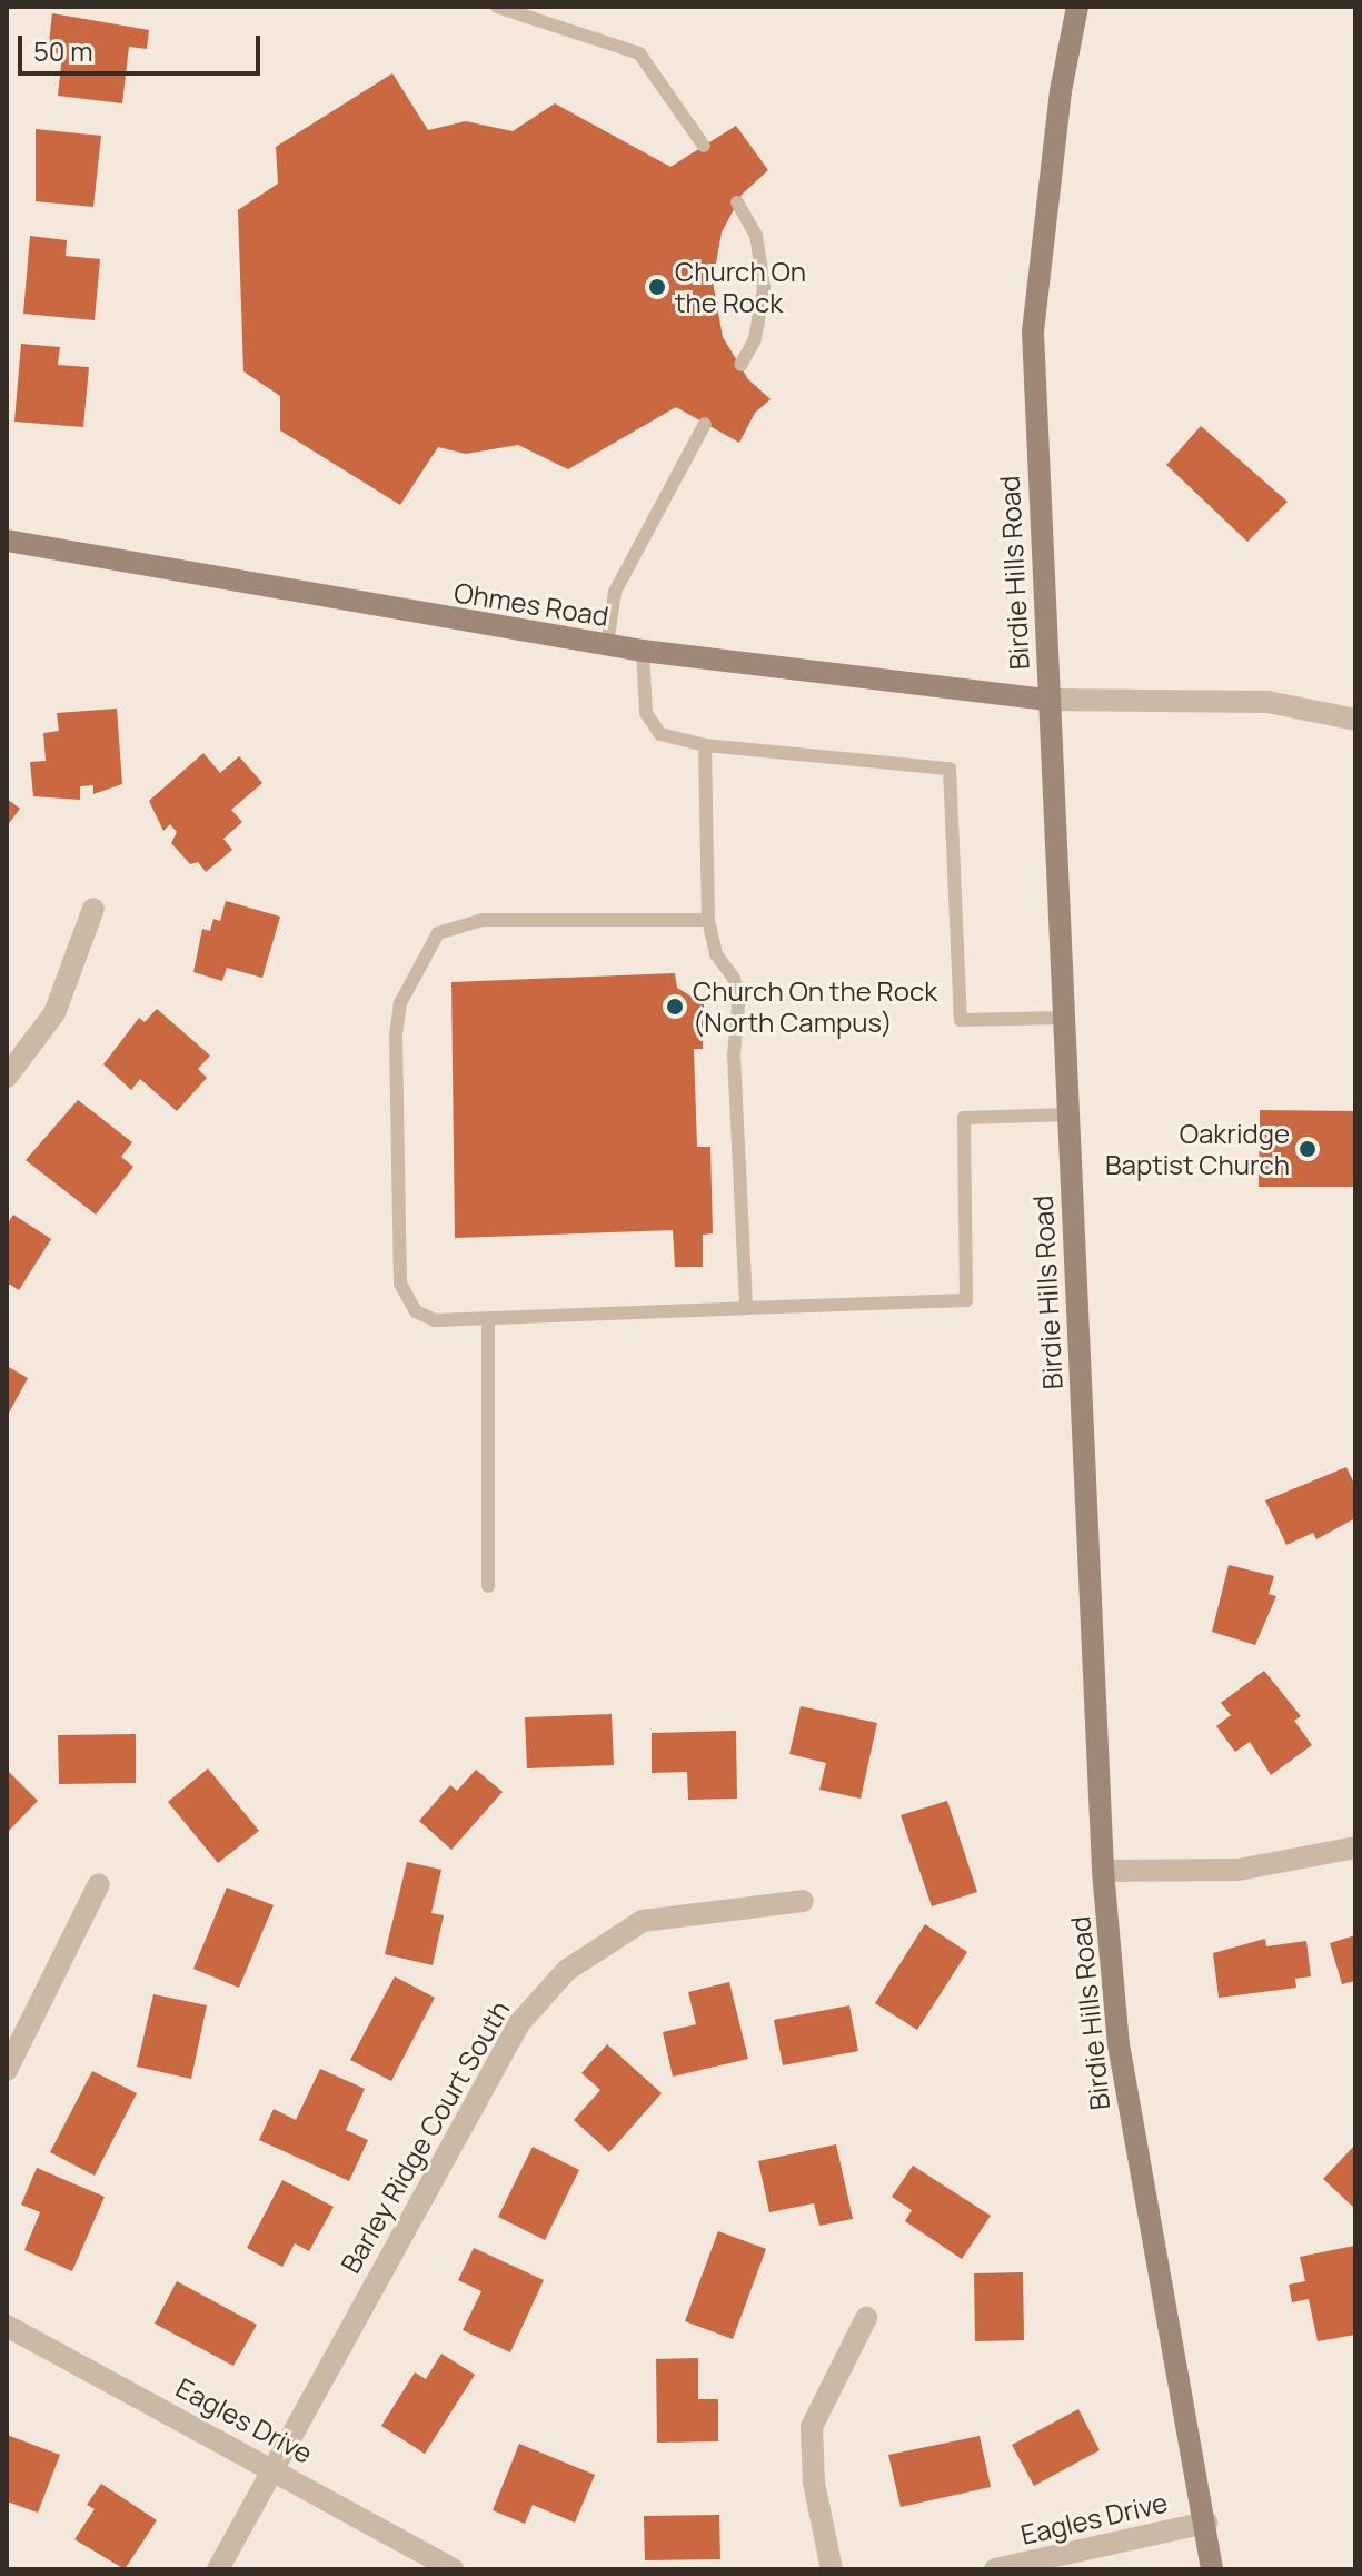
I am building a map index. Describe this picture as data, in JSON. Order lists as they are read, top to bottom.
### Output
{
  "streets": {
    "main road": ["Birdie Hills Road", "Ohmes Road"],
    "street": ["Barley Ridge Court South", "Eagles Drive"]
  },
  "crossings": [
    ["Birdie Hills Road", "Ohmes Road"],
    ["Birdie Hills Road", "Eagles Drive"],
    ["Barley Ridge Court South", "Eagles Drive"]
  ],
  "places": ["Church On the Rock", "Church On the Rock (North Campus)", "Oakridge Baptist Church"],
  "scale_bar": "50 m"
}
